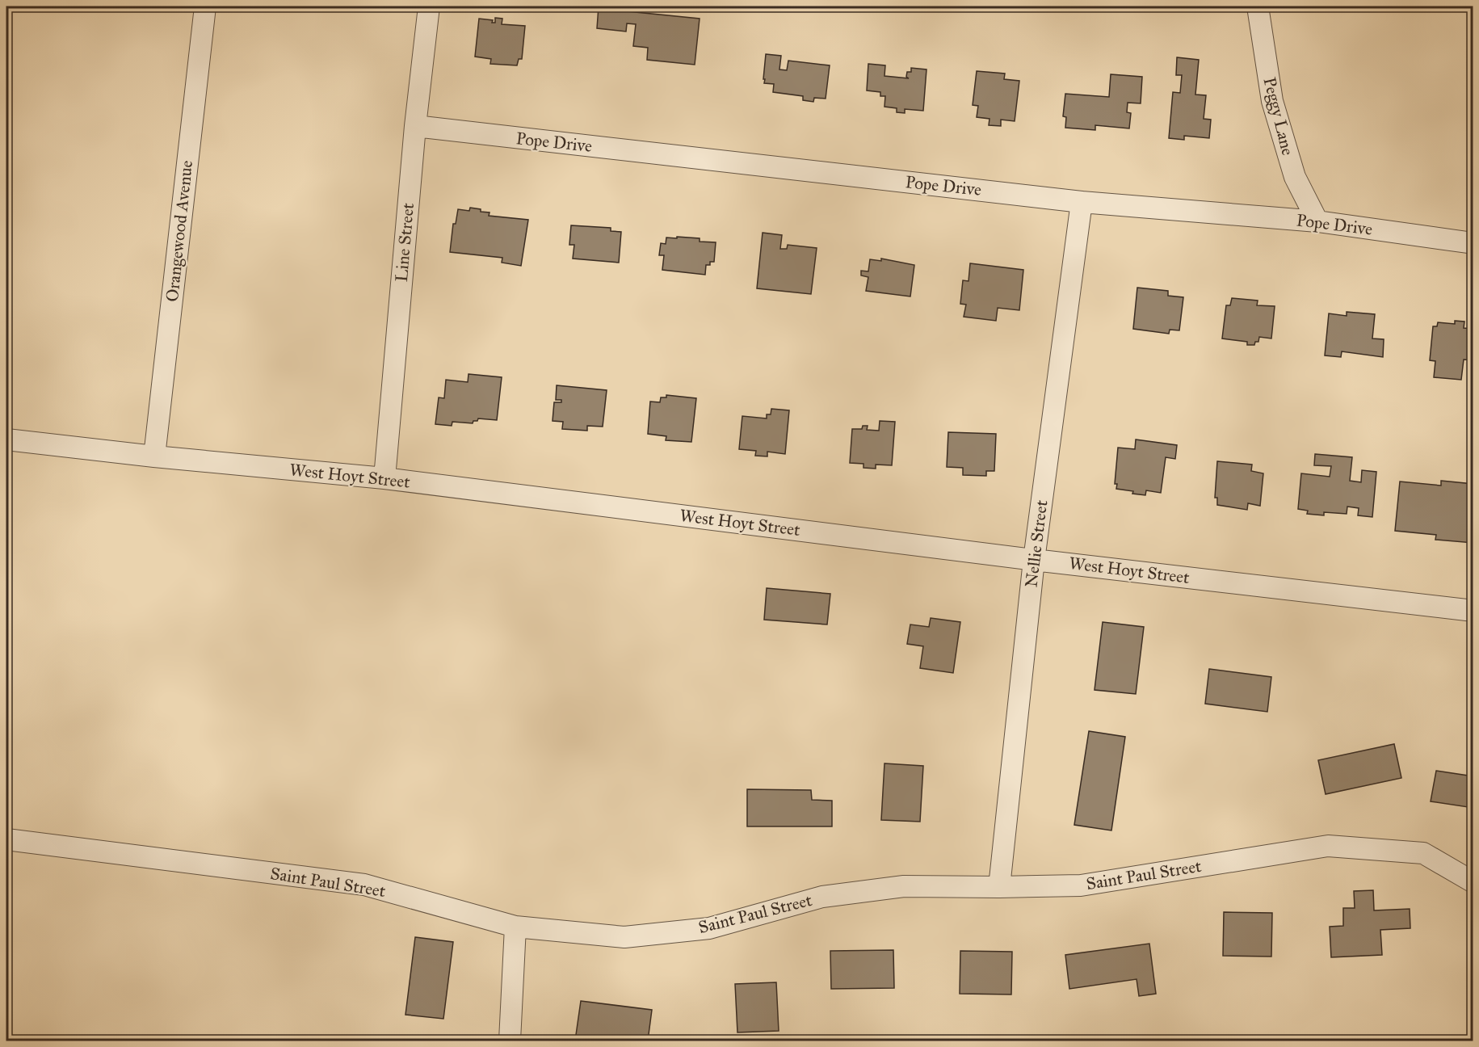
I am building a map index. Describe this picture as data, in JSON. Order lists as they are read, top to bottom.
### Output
{
  "streets": {
    "street": [
      "Peggy Lane",
      "Pope Drive",
      "Orangewood Avenue",
      "Line Street",
      "West Hoyt Street",
      "Nellie Street",
      "Saint Paul Street"
    ]
  },
  "crossings": [
    ["Peggy Lane", "Pope Drive"],
    ["Pope Drive", "Line Street"],
    ["Pope Drive", "Nellie Street"],
    ["Orangewood Avenue", "West Hoyt Street"],
    ["Line Street", "West Hoyt Street"],
    ["West Hoyt Street", "Nellie Street"],
    ["Nellie Street", "Saint Paul Street"]
  ]
}
